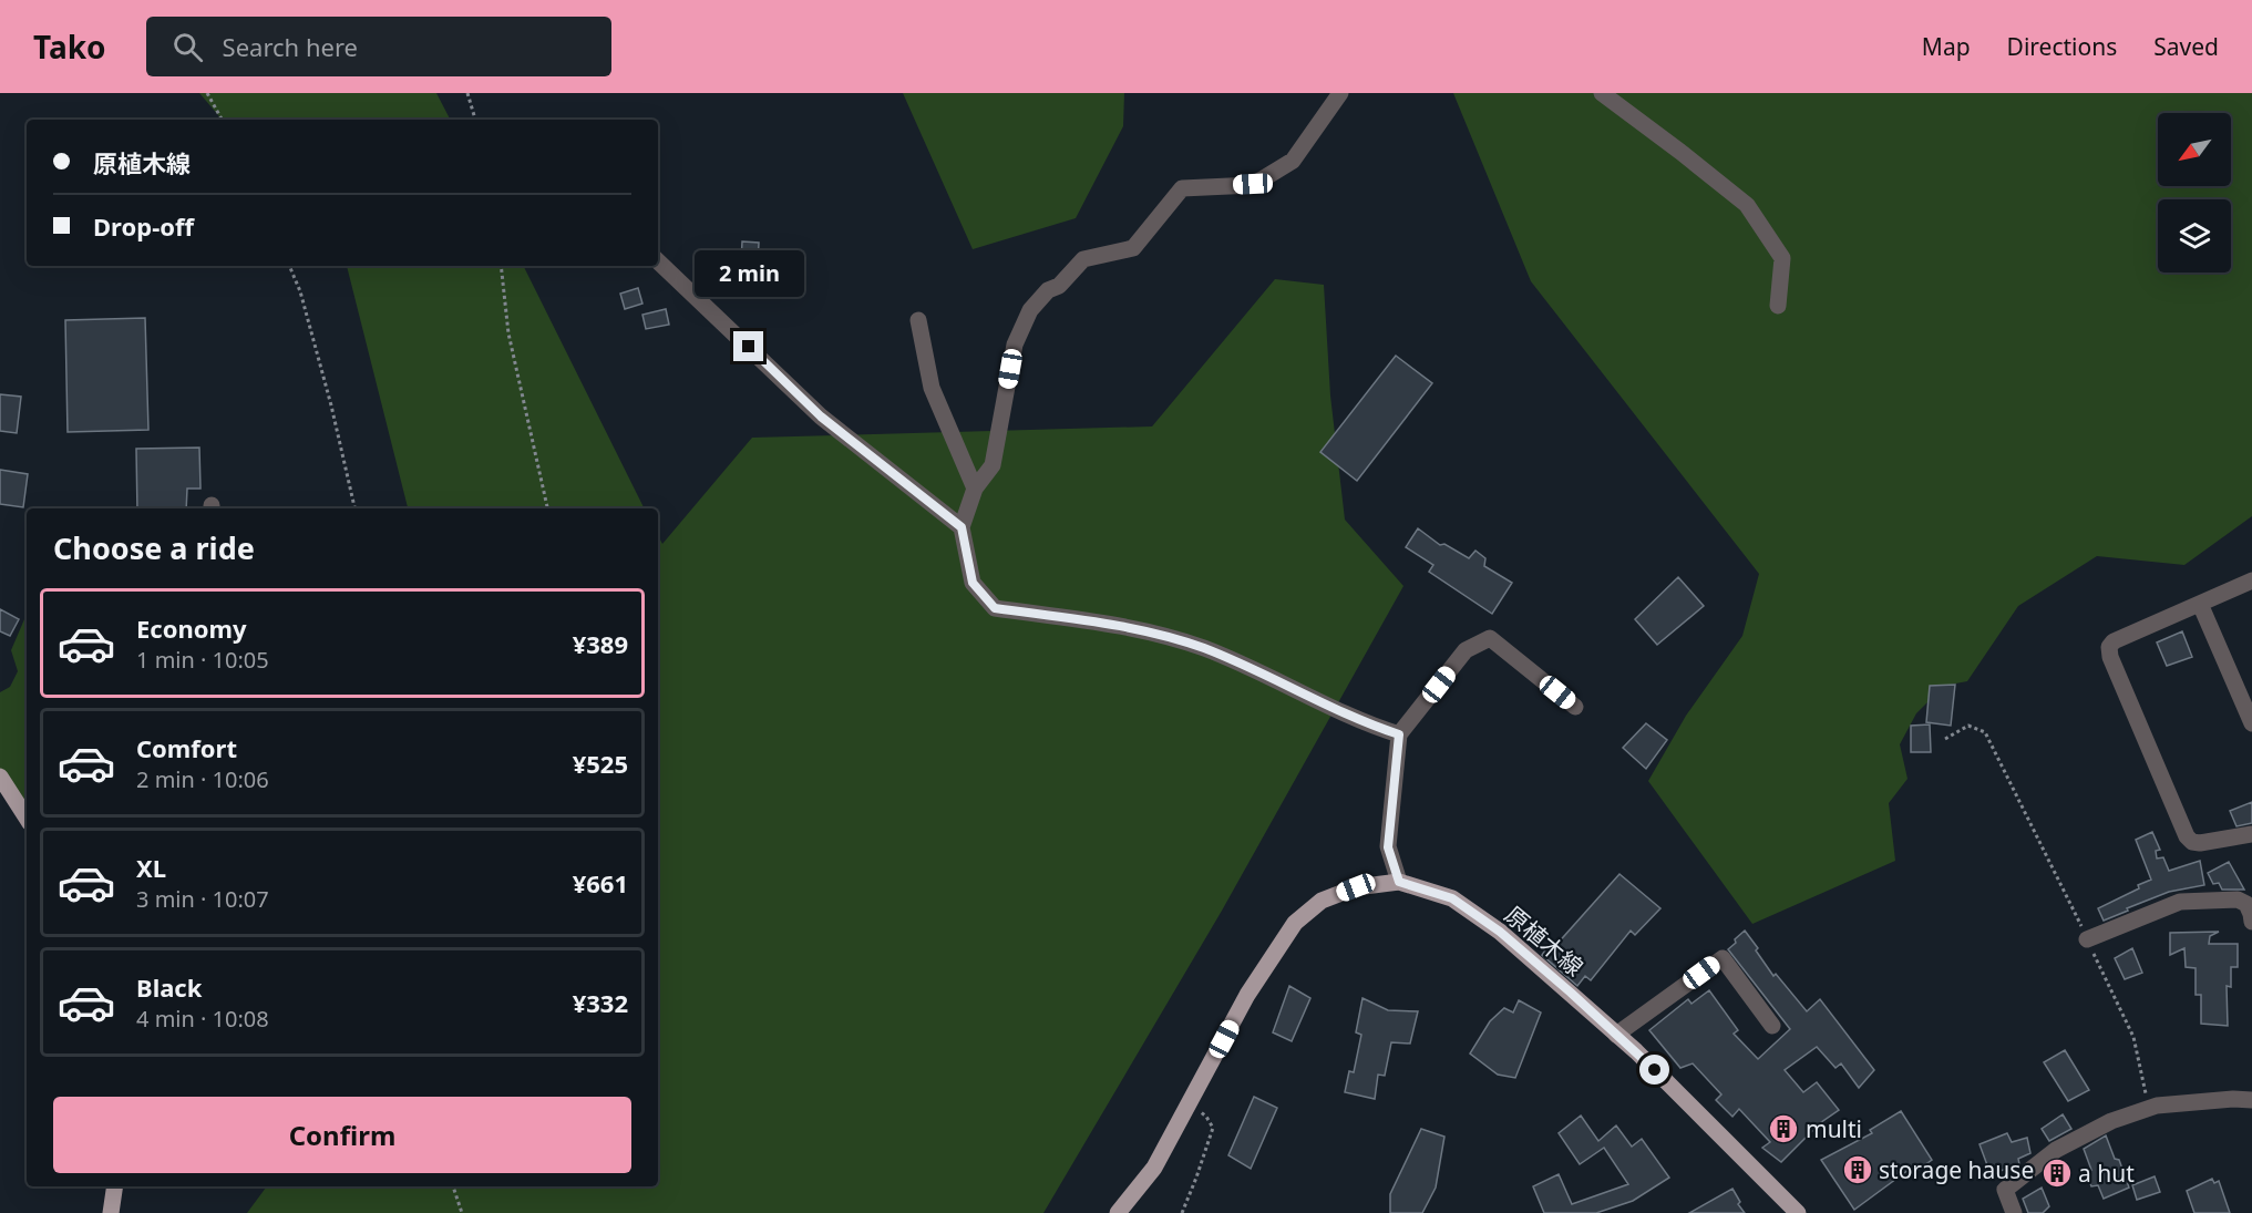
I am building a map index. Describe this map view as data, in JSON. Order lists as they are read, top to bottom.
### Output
{
  "streets": {
    "main road": ["原植木線"]
  },
  "places": {
    "building": ["multi", "storage hause", "a hut"]
  },
  "north": "bottom left",
  "page": {
    "header": "Tako",
    "search": "Search here",
    "nav": ["Map", "Directions", "Saved"],
    "banner": ["原植木線", "Drop-off"],
    "bubble": "2 min",
    "heading": "Choose a ride",
    "list": [
      {
        "name": "Economy",
        "note": "1 min · 10:05",
        "value": "¥389"
      },
      {
        "name": "Comfort",
        "note": "2 min · 10:06",
        "value": "¥525"
      },
      {
        "name": "XL",
        "note": "3 min · 10:07",
        "value": "¥661"
      },
      {
        "name": "Black",
        "note": "4 min · 10:08",
        "value": "¥332"
      }
    ],
    "buttons": "Confirm"
  }
}
